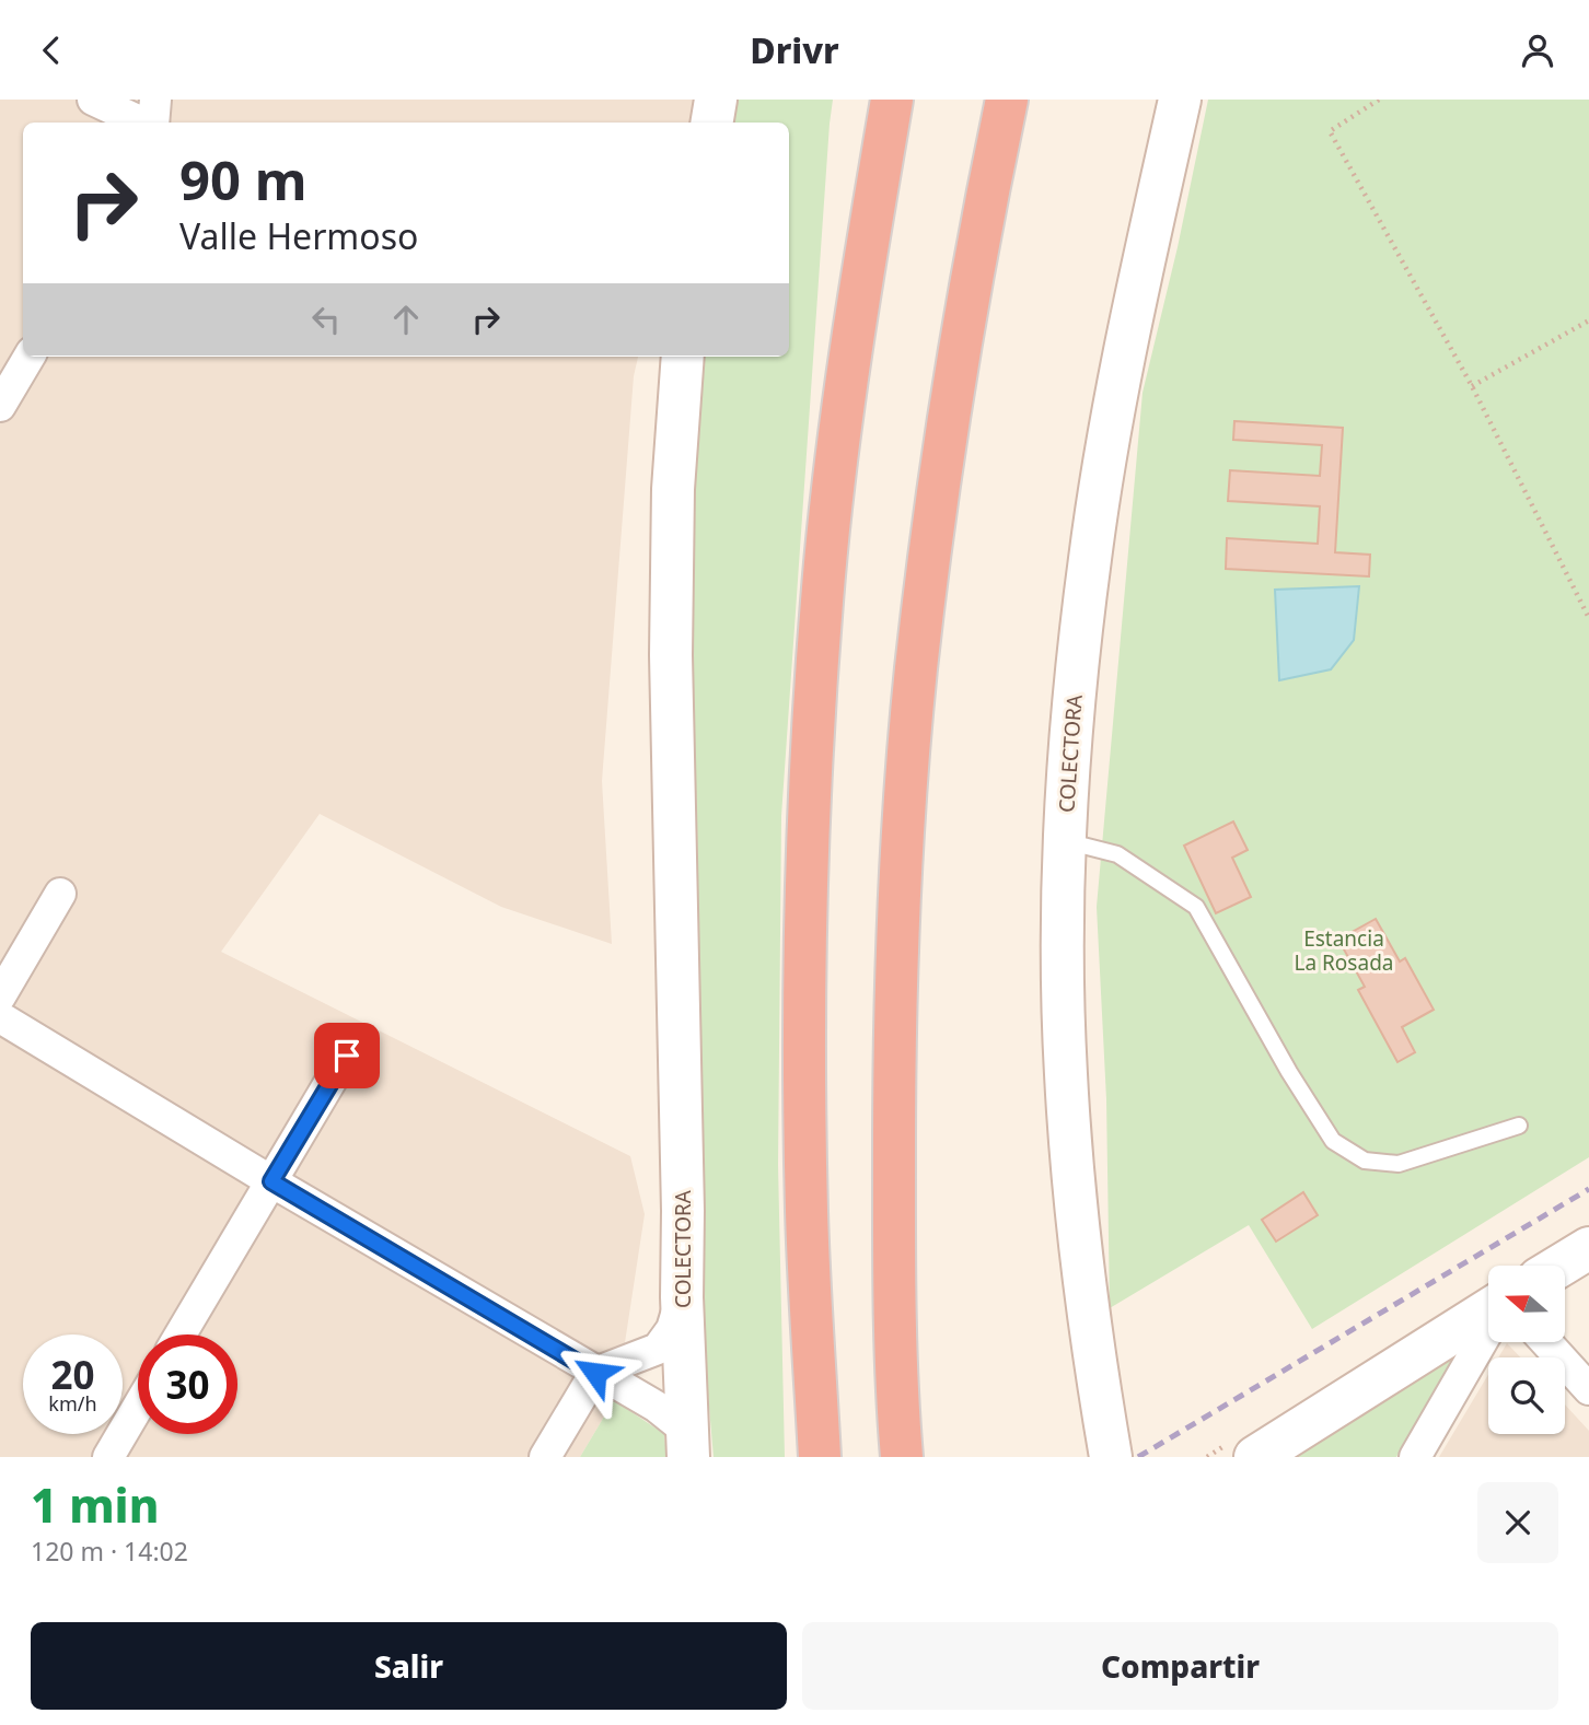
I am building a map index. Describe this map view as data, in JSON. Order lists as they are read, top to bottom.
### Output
{
  "streets": {
    "main road": ["COLECTORA"]
  },
  "parks": ["Estancia La Rosada"],
  "north": "left",
  "page": {
    "header": "Drivr",
    "turn": ["90 m", "Valle Hermoso"],
    "speed": "20 km/h",
    "limit": "30",
    "heading": ["1 min", "120 m · 14:02"],
    "buttons": ["Salir", "Compartir"]
  }
}
